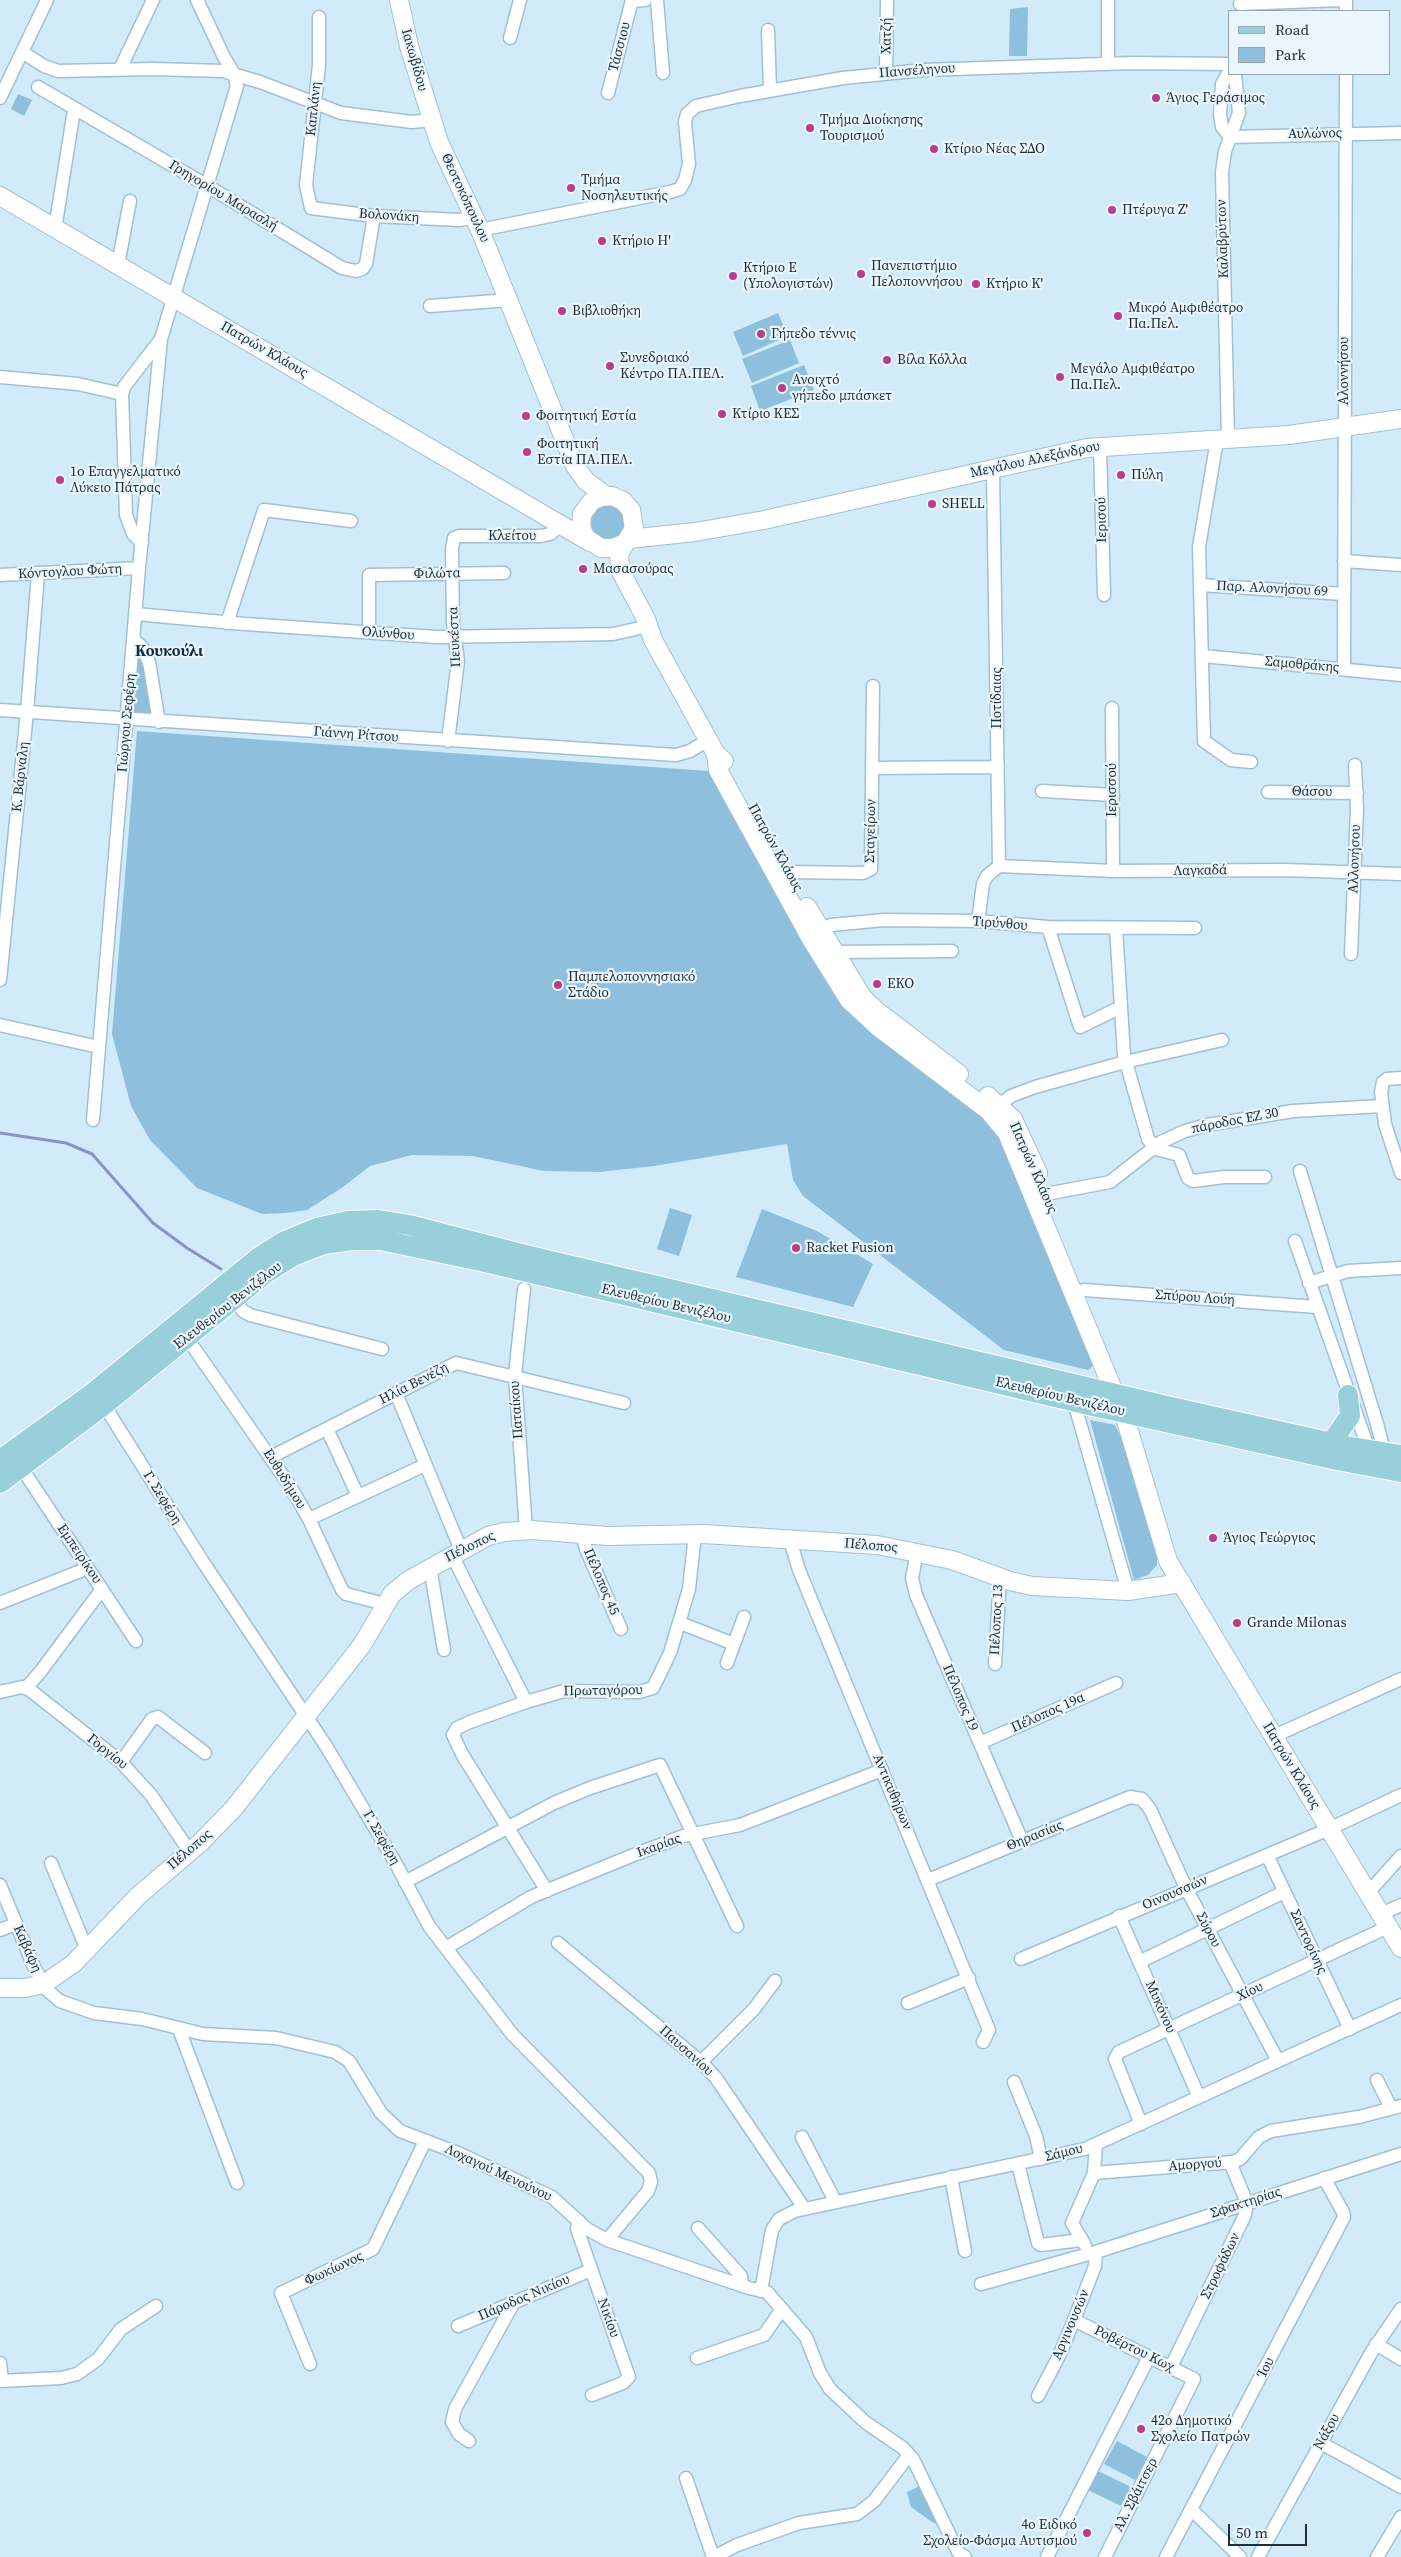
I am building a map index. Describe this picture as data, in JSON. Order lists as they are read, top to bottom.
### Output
{
  "streets": {
    "main road": [
      "Ιακωβίδου",
      "Θεοτοκόπουλου",
      "Πατρών Κλάους",
      "Μεγάλου Αλεξάνδρου",
      "Ελευθερίου Βενιζέλου",
      "Πέλοπος"
    ],
    "street": [
      "Χατζή",
      "Τάσσιου",
      "Πανσέληνου",
      "Καπλάνη",
      "Αυλώνος",
      "Γρηγορίου Μαρασλή",
      "Βολονάκη",
      "Καλαβρύτων",
      "Αλοννήσου",
      "Ιερισού",
      "Κλείτου",
      "Κόντογλου Φώτη",
      "Φιλώτα",
      "Παρ. Αλονήσου 69",
      "Ολύνθου",
      "Πευκέστα",
      "Σαμοθράκης",
      "Ποτίδαιας",
      "Γιώργου Σεφέρη",
      "Γιάννη Ρίτσου",
      "Κ. Βάρναλη",
      "Ιερισσού",
      "Θάσου",
      "Σταγείρων",
      "Αλλονήσου",
      "Λαγκαδά",
      "Τιρύνθου",
      "πάροδος ΕΖ 30",
      "Σπύρου Λούη",
      "Ηλία Βενέζη",
      "Παταίκου",
      "Ευθυδήμου",
      "Γ. Σεφέρη",
      "Εμπειρίκου",
      "Πέλοπος 45",
      "Πέλοπος 13",
      "Πρωταγόρου",
      "Πέλοπος 19",
      "Πέλοπος 19α",
      "Γοργίου",
      "Αντικυθήρων",
      "Θηρασίας",
      "Ικαρίας",
      "Οινουσσών",
      "Σύρου",
      "Σαντορίνης",
      "Καβάφη",
      "Χίου",
      "Μυκόνου",
      "Παυσανίου",
      "Σάμου",
      "Αμοργού",
      "Λοχαγού Μενούνου",
      "Σφακτηρίας",
      "Στροφάδων",
      "Φωκίωνος",
      "Πάροδος Νικίου",
      "Νικίου",
      "Αργινουσών",
      "Ροβέρτου Κωχ",
      "Ίου",
      "Νάξου",
      "Αλ. Σβάιτσερ"
    ]
  },
  "crossings": [
    ["Χατζή", "Πανσέληνου"],
    ["Ιακωβίδου", "Θεοτοκόπουλου"],
    ["Πανσέληνου", "Βολονάκη"],
    ["Καπλάνη", "Βολονάκη"],
    ["Αυλώνος", "Καλαβρύτων"],
    ["Αυλώνος", "Αλοννήσου"],
    ["Γρηγορίου Μαρασλή", "Βολονάκη"],
    ["Γρηγορίου Μαρασλή", "Γιώργου Σεφέρη"],
    ["Θεοτοκόπουλου", "Βολονάκη"],
    ["Καλαβρύτων", "Μεγάλου Αλεξάνδρου"],
    ["Καλαβρύτων", "Παρ. Αλονήσου 69"],
    ["Καλαβρύτων", "Σαμοθράκης"],
    ["Πατρών Κλάους", "Ολύνθου"],
    ["Πατρών Κλάους", "Γιώργου Σεφέρη"],
    ["Πατρών Κλάους", "Γιάννη Ρίτσου"],
    ["Πατρών Κλάους", "Σταγείρων"],
    ["Πατρών Κλάους", "Τιρύνθου"],
    ["Πατρών Κλάους", "πάροδος ΕΖ 30"],
    ["Πατρών Κλάους", "Σπύρου Λούη"],
    ["Πατρών Κλάους", "Ελευθερίου Βενιζέλου"],
    ["Πατρών Κλάους", "Πέλοπος"],
    ["Πατρών Κλάους", "Οινουσσών"],
    ["Πατρών Κλάους", "Χίου"],
    ["Αλοννήσου", "Μεγάλου Αλεξάνδρου"],
    ["Αλοννήσου", "Παρ. Αλονήσου 69"],
    ["Αλοννήσου", "Σαμοθράκης"],
    ["Μεγάλου Αλεξάνδρου", "Ιερισού"],
    ["Μεγάλου Αλεξάνδρου", "Ποτίδαιας"],
    ["Κλείτου", "Πευκέστα"],
    ["Κόντογλου Φώτη", "Γιώργου Σεφέρη"],
    ["Κόντογλου Φώτη", "Κ. Βάρναλη"],
    ["Φιλώτα", "Ολύνθου"],
    ["Φιλώτα", "Πευκέστα"],
    ["Ολύνθου", "Πευκέστα"],
    ["Ολύνθου", "Γιώργου Σεφέρη"],
    ["Πευκέστα", "Γιάννη Ρίτσου"],
    ["Ποτίδαιας", "Λαγκαδά"],
    ["Γιώργου Σεφέρη", "Γιάννη Ρίτσου"],
    ["Γιάννη Ρίτσου", "Κ. Βάρναλη"],
    ["Ιερισσού", "Λαγκαδά"],
    ["Θάσου", "Αλλονήσου"],
    ["Αλλονήσου", "Λαγκαδά"],
    ["Ελευθερίου Βενιζέλου", "Ευθυδήμου"],
    ["Ελευθερίου Βενιζέλου", "Γ. Σεφέρη"],
    ["Ελευθερίου Βενιζέλου", "Εμπειρίκου"],
    ["Ηλία Βενέζη", "Παταίκου"],
    ["Ηλία Βενέζη", "Ευθυδήμου"],
    ["Παταίκου", "Πέλοπος"],
    ["Ευθυδήμου", "Πέλοπος"],
    ["Γ. Σεφέρη", "Πέλοπος"],
    ["Γ. Σεφέρη", "Ικαρίας"],
    ["Γ. Σεφέρη", "Λοχαγού Μενούνου"],
    ["Πέλοπος", "Πέλοπος 45"],
    ["Πέλοπος", "Πέλοπος 13"],
    ["Πέλοπος", "Πρωταγόρου"],
    ["Πέλοπος", "Πέλοπος 19"],
    ["Πέλοπος", "Γοργίου"],
    ["Πέλοπος", "Αντικυθήρων"],
    ["Πέλοπος", "Καβάφη"],
    ["Πέλοπος", "Λοχαγού Μενούνου"],
    ["Πέλοπος 19", "Πέλοπος 19α"],
    ["Πέλοπος 19", "Θηρασίας"],
    ["Αντικυθήρων", "Θηρασίας"],
    ["Αντικυθήρων", "Ικαρίας"],
    ["Θηρασίας", "Σύρου"],
    ["Οινουσσών", "Σύρου"],
    ["Οινουσσών", "Σαντορίνης"],
    ["Οινουσσών", "Μυκόνου"],
    ["Σύρου", "Χίου"],
    ["Σύρου", "Σάμου"],
    ["Σαντορίνης", "Χίου"],
    ["Σαντορίνης", "Σάμου"],
    ["Καβάφη", "Λοχαγού Μενούνου"],
    ["Χίου", "Μυκόνου"],
    ["Χίου", "Σάμου"],
    ["Μυκόνου", "Σάμου"],
    ["Παυσανίου", "Σάμου"],
    ["Σάμου", "Λοχαγού Μενούνου"],
    ["Λοχαγού Μενούνου", "Φωκίωνος"],
    ["Λοχαγού Μενούνου", "Νικίου"],
    ["Σφακτηρίας", "Στροφάδων"],
    ["Σφακτηρίας", "Αργινουσών"],
    ["Σφακτηρίας", "Ίου"],
    ["Στροφάδων", "Ροβέρτου Κωχ"],
    ["Πάροδος Νικίου", "Νικίου"],
    ["Αργινουσών", "Ροβέρτου Κωχ"],
    ["Ροβέρτου Κωχ", "Αλ. Σβάιτσερ"]
  ],
  "districts": ["Κουκούλι"],
  "places": [
    "Άγιος Γεράσιμος",
    "Τμήμα Διοίκησης Τουρισμού",
    "Κτίριο Νέας ΣΔΟ",
    "Τμήμα Νοσηλευτικής",
    "Πτέρυγα Ζ'",
    "Κτήριο Η'",
    "Πανεπιστήμιο Πελοποννήσου",
    "Κτήριο Ε (Υπολογιστών)",
    "Κτήριο Κ'",
    "Βιβλιοθήκη",
    "Μικρό Αμφιθέατρο Πα.Πελ.",
    "Γήπεδο τέννις",
    "Βίλα Κόλλα",
    "Συνεδριακό Κέντρο ΠΑ.ΠΕΛ.",
    "Μεγάλο Αμφιθέατρο Πα.Πελ.",
    "Ανοιχτό γήπεδο μπάσκετ",
    "Κτίριο ΚΕΣ",
    "Φοιτητική Εστία",
    "Φοιτητική Εστία ΠΑ.ΠΕΛ.",
    "Πύλη",
    "1o Επαγγελματικό Λύκειο Πάτρας",
    "SHELL",
    "Μασασούρας",
    "EKO",
    "Παμπελοποννησιακό Στάδιο",
    "Racket Fusion",
    "Άγιος Γεώργιος",
    "Grande Milonas",
    "42ο Δημοτικό Σχολείο Πατρών",
    "4ο Ειδικό Σχολείο-Φάσμα Αυτισμού"
  ],
  "legend": ["Road", "Park"],
  "scale_bar": "50 m"
}
